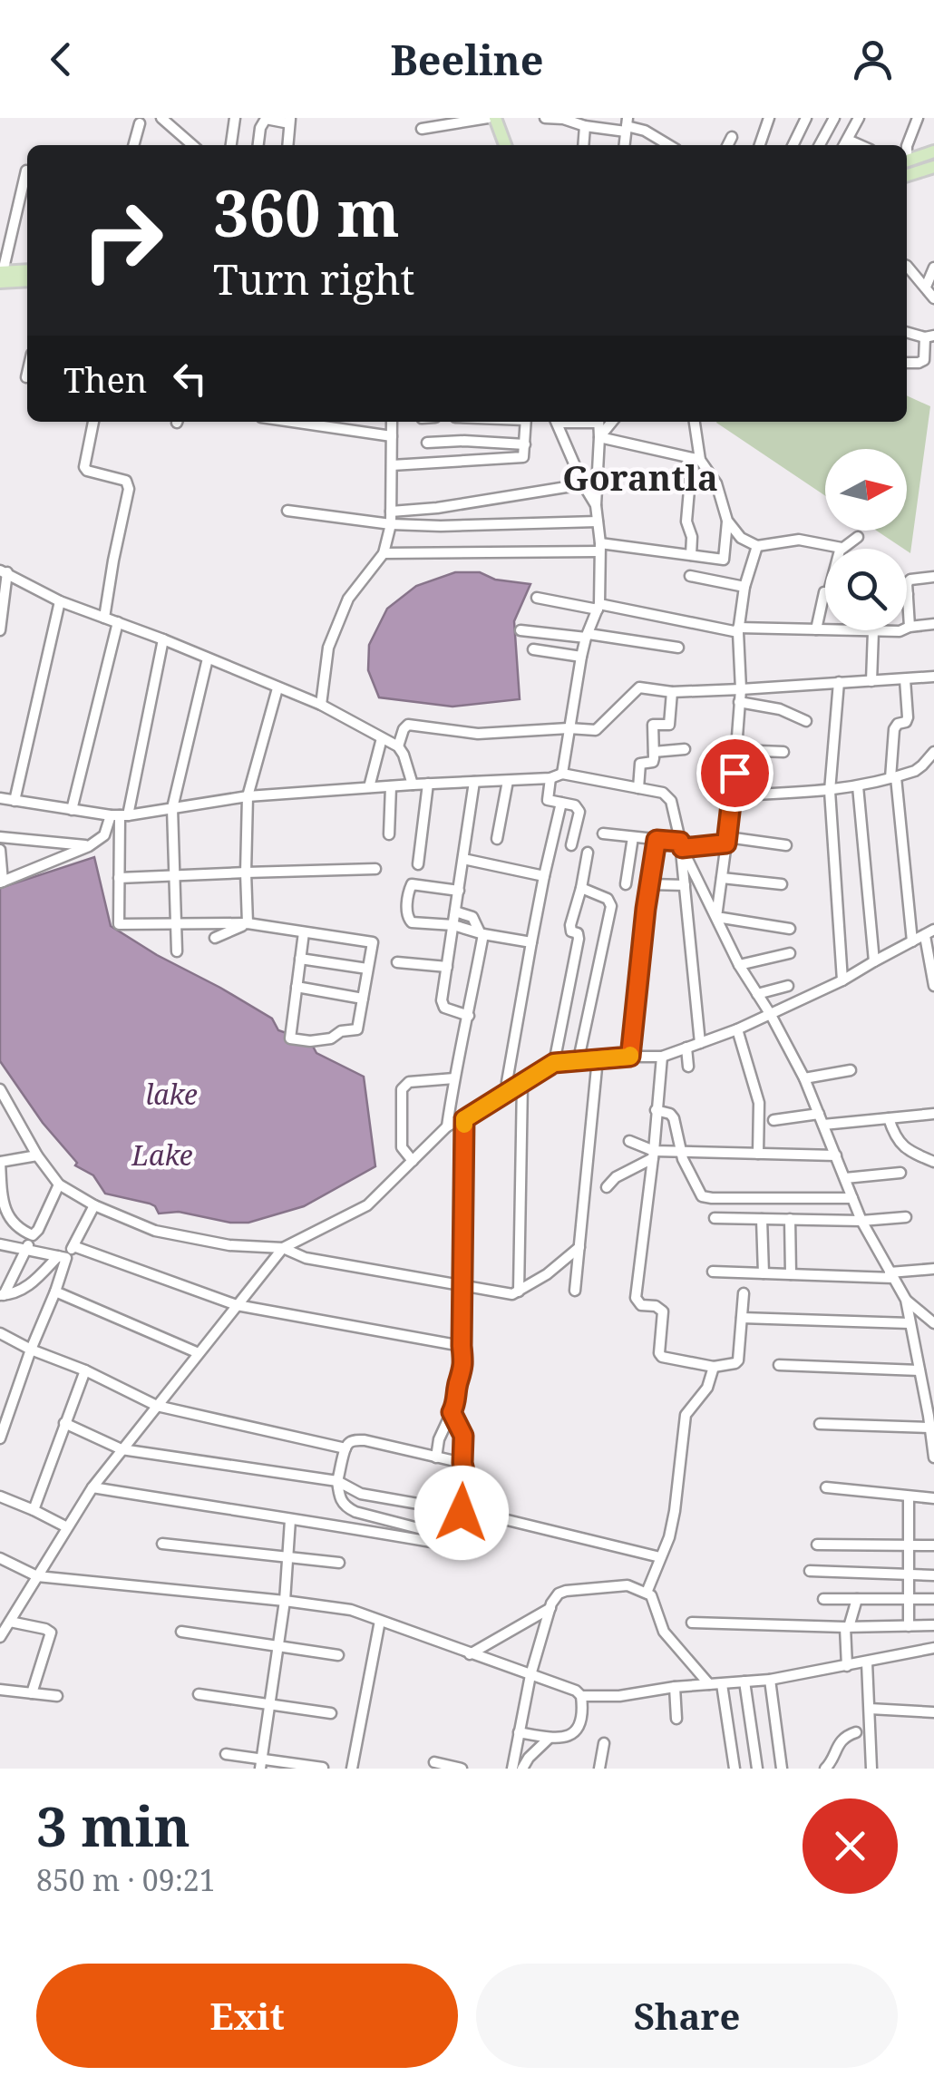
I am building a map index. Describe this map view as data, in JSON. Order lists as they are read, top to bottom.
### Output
{
  "districts": ["Gorantla"],
  "water": ["lake", "Lake"],
  "north": "right",
  "page": {
    "header": "Beeline",
    "turn": ["360 m", "Turn right"],
    "then": "Then",
    "heading": ["3 min", "850 m · 09:21"],
    "buttons": ["Exit", "Share"]
  }
}
